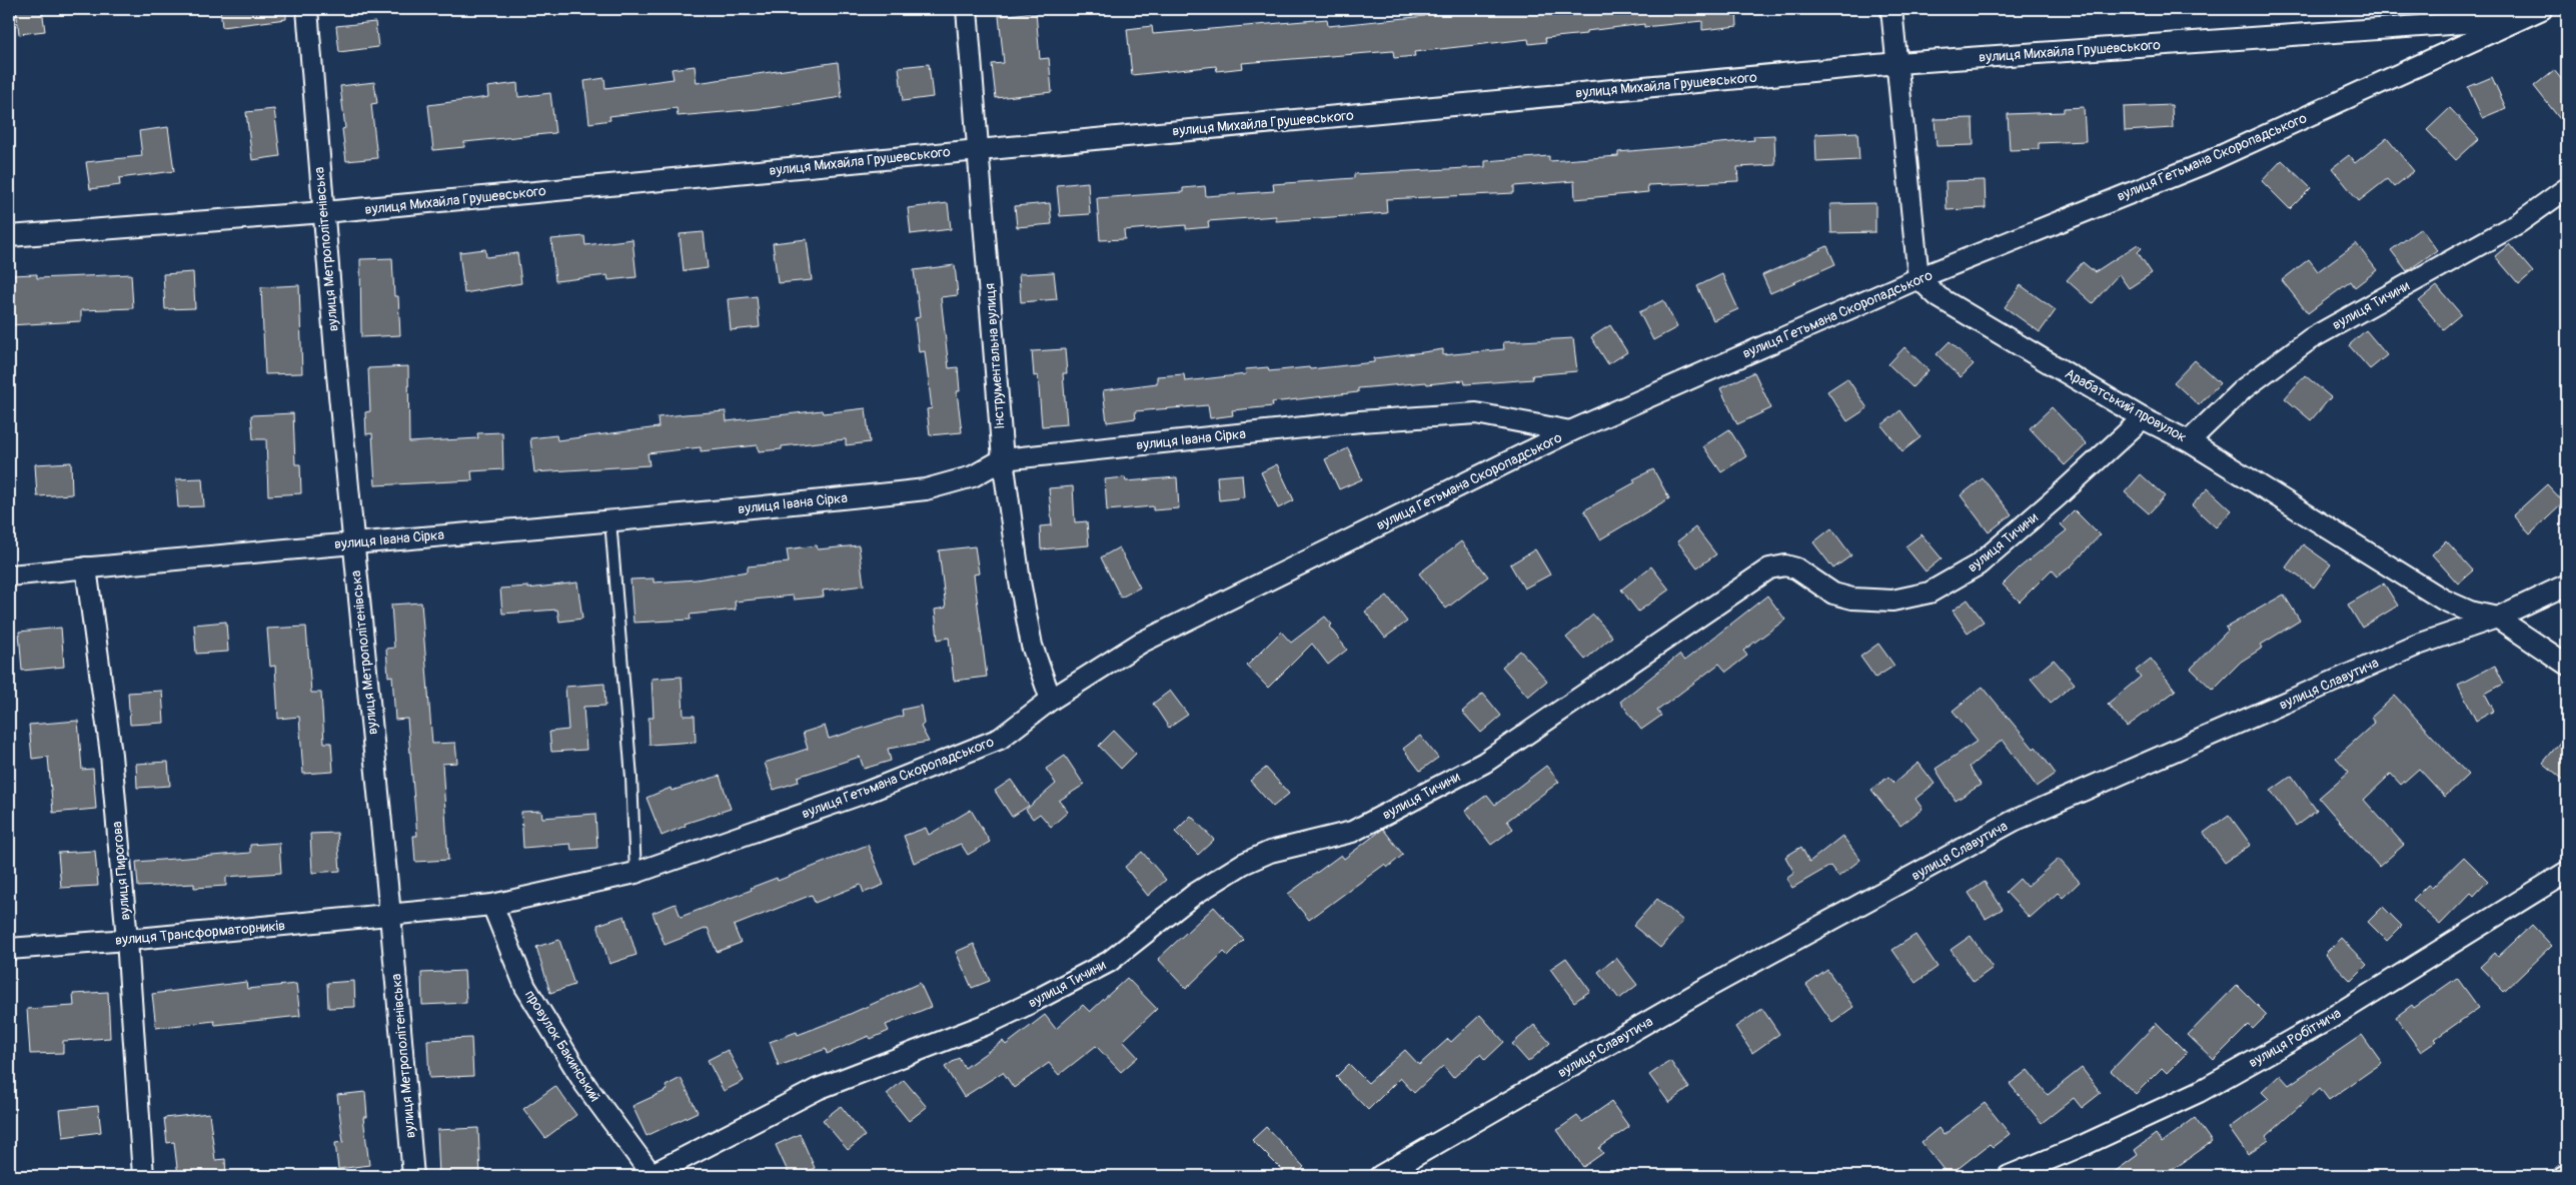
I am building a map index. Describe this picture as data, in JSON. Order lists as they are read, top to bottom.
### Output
{
  "streets": {
    "street": [
      "вулиця Михайла Грушевського",
      "вулиця Гетьмана Скоропадського",
      "вулиця Метрополітенівська",
      "вулиця Тичини",
      "Інструментальна вулиця",
      "Арабатський провулок",
      "вулиця Івана Сірка",
      "вулиця Славутича",
      "вулиця Пирогова",
      "вулиця Трансформаторників",
      "вулиця Робітнича",
      "провулок Бакинський"
    ]
  },
  "crossings": [
    ["вулиця Михайла Грушевського", "вулиця Гетьмана Скоропадського"],
    ["вулиця Михайла Грушевського", "вулиця Метрополітенівська"],
    ["вулиця Михайла Грушевського", "Інструментальна вулиця"],
    ["вулиця Гетьмана Скоропадського", "вулиця Метрополітенівська"],
    ["вулиця Гетьмана Скоропадського", "Інструментальна вулиця"],
    ["вулиця Гетьмана Скоропадського", "Арабатський провулок"],
    ["вулиця Гетьмана Скоропадського", "вулиця Івана Сірка"],
    ["вулиця Гетьмана Скоропадського", "вулиця Трансформаторників"],
    ["вулиця Гетьмана Скоропадського", "провулок Бакинський"],
    ["вулиця Метрополітенівська", "вулиця Івана Сірка"],
    ["вулиця Метрополітенівська", "вулиця Трансформаторників"],
    ["вулиця Тичини", "Арабатський провулок"],
    ["вулиця Тичини", "провулок Бакинський"],
    ["Інструментальна вулиця", "вулиця Івана Сірка"],
    ["Арабатський провулок", "вулиця Славутича"],
    ["вулиця Івана Сірка", "вулиця Пирогова"],
    ["вулиця Пирогова", "вулиця Трансформаторників"]
  ]
}
